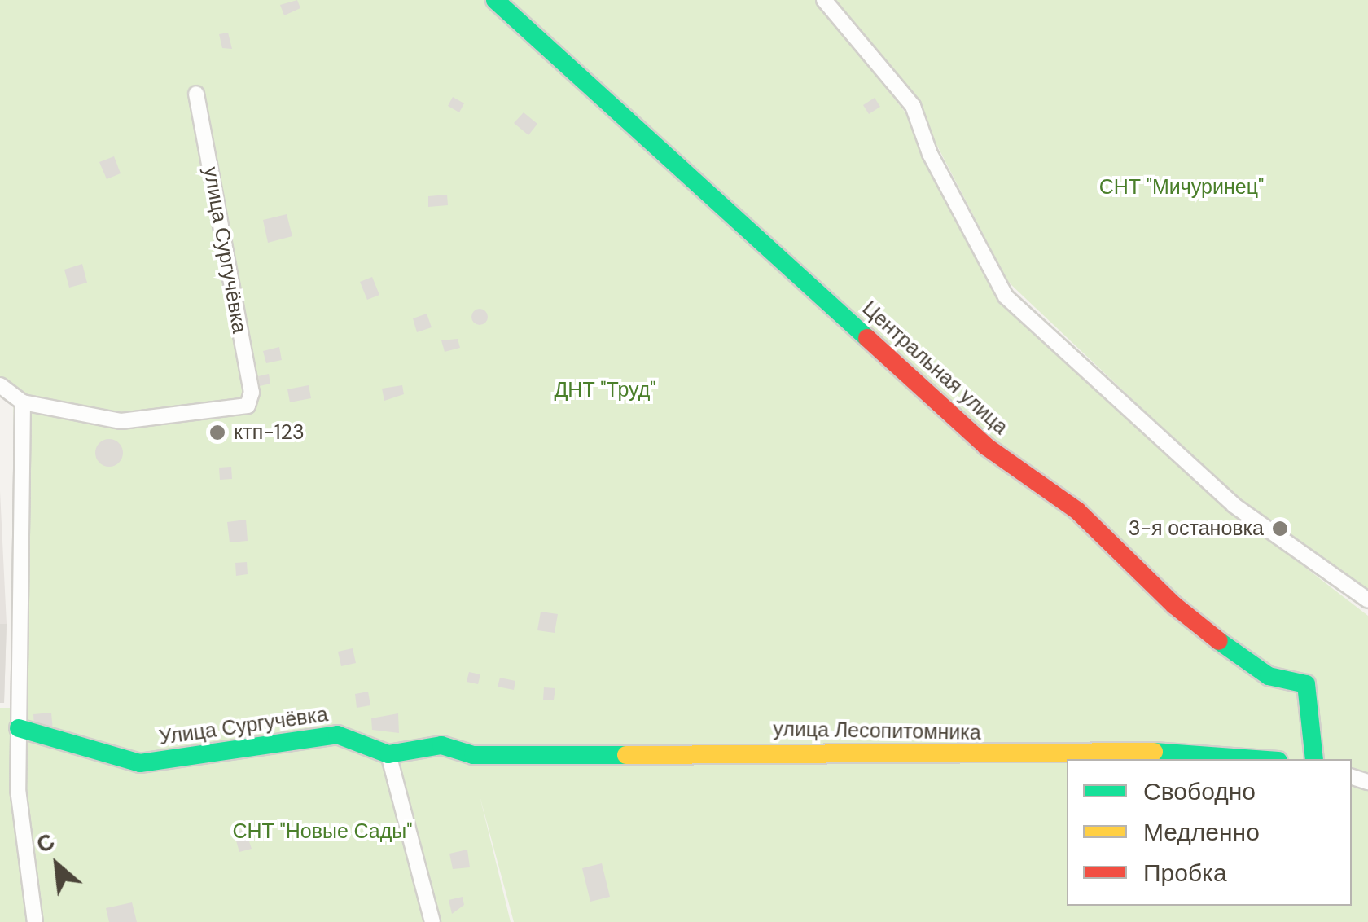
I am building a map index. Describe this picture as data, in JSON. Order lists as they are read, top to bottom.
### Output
{
  "streets": {
    "street": [
      "улица Сургучёвка",
      "Центральная улица",
      "Улица Сургучёвка",
      "улица Лесопитомника"
    ]
  },
  "crossings": [
    ["Улица Сургучёвка", "улица Лесопитомника"]
  ],
  "parks": ["СНТ \"Мичуринец\"", "ДНТ \"Труд\"", "СНТ \"Новые Сады\""],
  "places": ["ктп-123", "3-я остановка"],
  "legend": ["Свободно", "Медленно", "Пробка"],
  "north": "top left"
}
